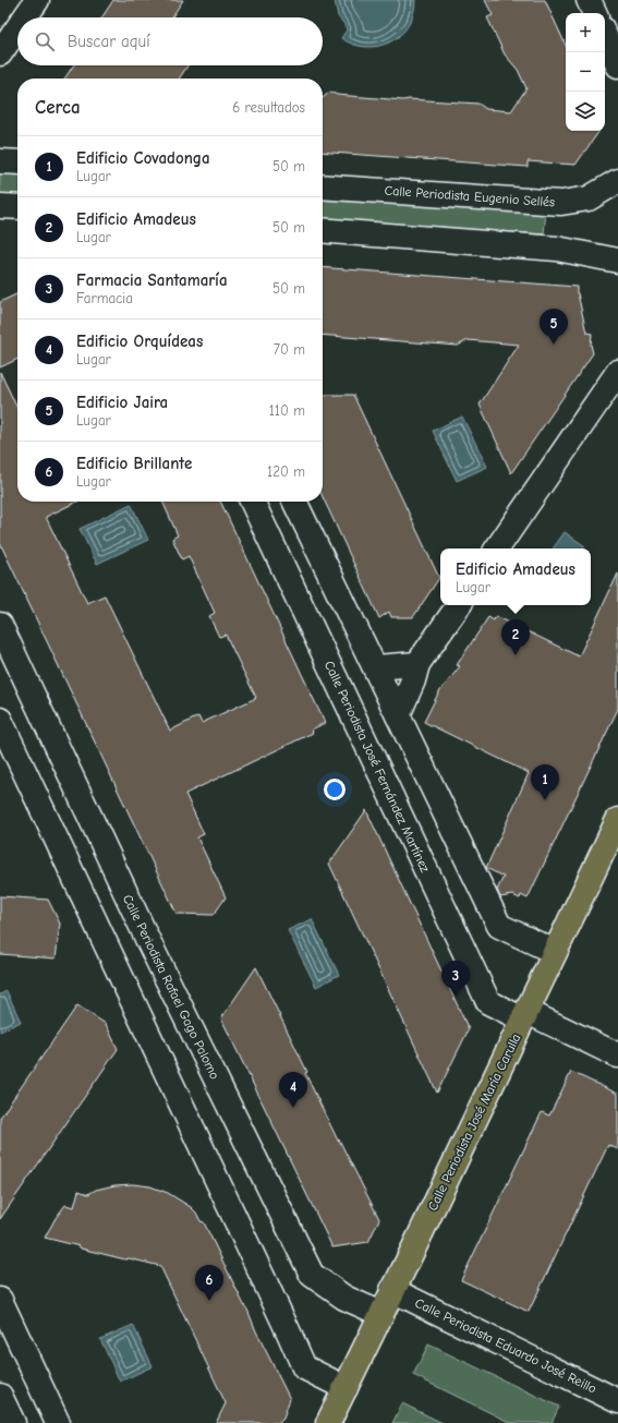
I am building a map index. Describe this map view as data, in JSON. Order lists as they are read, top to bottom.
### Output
{
  "streets": {
    "main road": ["Calle Periodista José María Carulla"],
    "street": [
      "Calle Periodista Eugenio Sellés",
      "Calle Periodista José Fernández Martínez",
      "Calle Periodista Rafael Gago Palomo",
      "Calle Periodista Eduardo José Reillo"
    ]
  },
  "crossings": [
    ["Calle Periodista José Fernández Martínez", "Calle Periodista José María Carulla"],
    ["Calle Periodista Rafael Gago Palomo", "Calle Periodista José María Carulla"],
    ["Calle Periodista José María Carulla", "Calle Periodista Eduardo José Reillo"]
  ],
  "page": {
    "map_buttons": ["+", "−"],
    "search": "Buscar aquí",
    "heading": ["Cerca", "6 resultados"],
    "list": [
      {
        "mark": "1",
        "name": "Edificio Covadonga",
        "note": "Lugar",
        "value": "50 m"
      },
      {
        "mark": "2",
        "name": "Edificio Amadeus",
        "note": "Lugar",
        "value": "50 m"
      },
      {
        "mark": "3",
        "name": "Farmacia Santamaría",
        "note": "Farmacia",
        "value": "50 m"
      },
      {
        "mark": "4",
        "name": "Edificio Orquídeas",
        "note": "Lugar",
        "value": "70 m"
      },
      {
        "mark": "5",
        "name": "Edificio Jaira",
        "note": "Lugar",
        "value": "110 m"
      },
      {
        "mark": "6",
        "name": "Edificio Brillante",
        "note": "Lugar",
        "value": "120 m"
      }
    ],
    "pins": [
      "5",
      "2",
      "1",
      "3",
      "4",
      "6"
    ],
    "popup": ["Edificio Amadeus", "Lugar"]
  }
}
